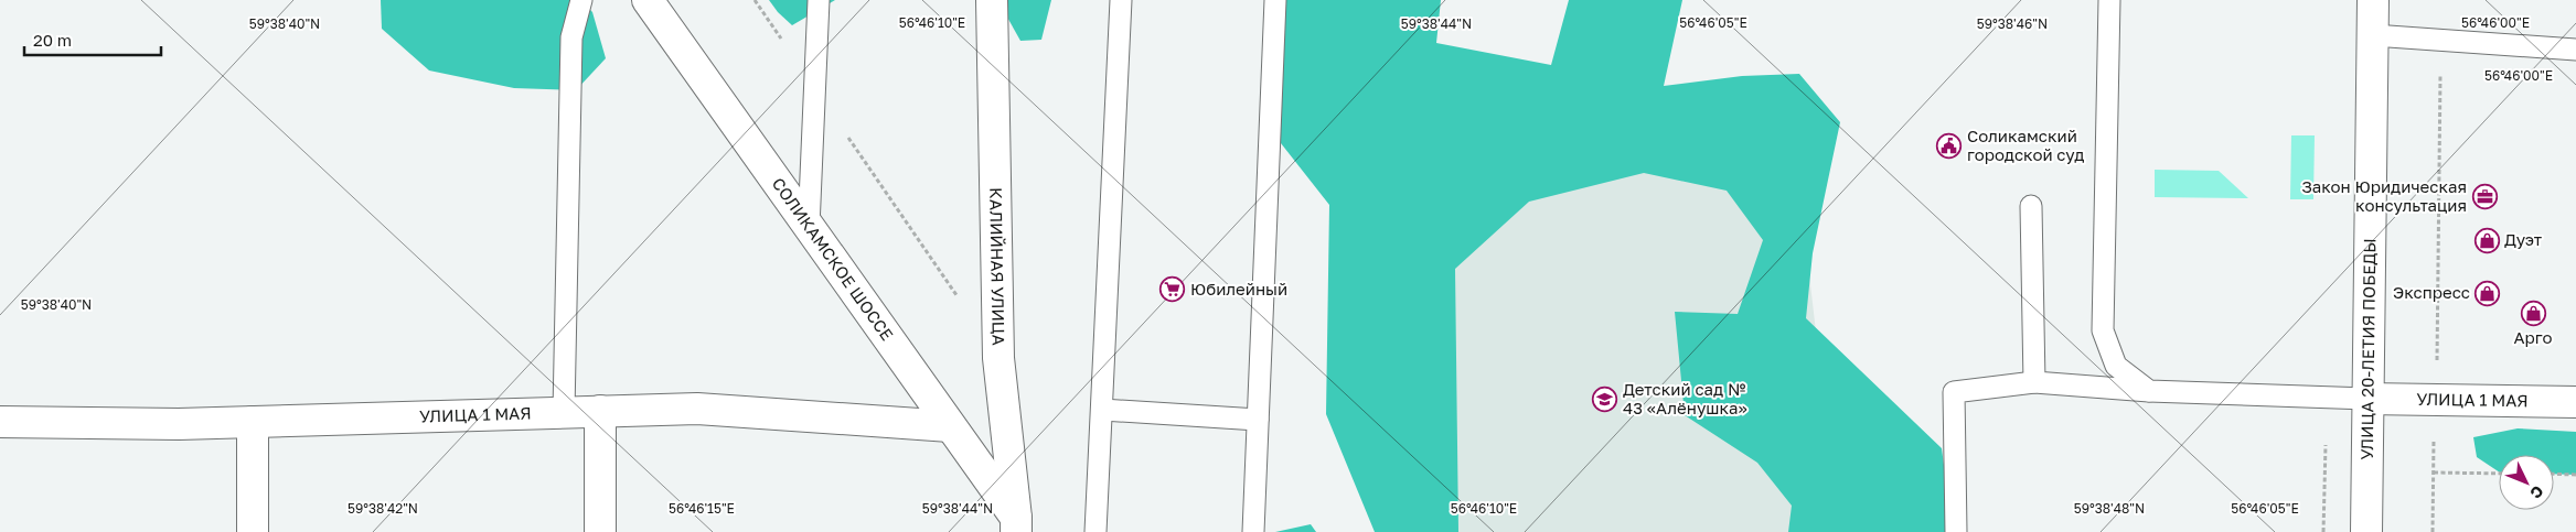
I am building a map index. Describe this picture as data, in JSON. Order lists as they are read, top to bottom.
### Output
{
  "streets": {
    "main road": [
      "СОЛИКАМСКОЕ ШОССЕ",
      "КАЛИЙНАЯ УЛИЦА",
      "УЛИЦА 20-ЛЕТИЯ ПОБЕДЫ",
      "УЛИЦА 1 МАЯ"
    ]
  },
  "crossings": [
    ["СОЛИКАМСКОЕ ШОССЕ", "КАЛИЙНАЯ УЛИЦА"],
    ["СОЛИКАМСКОЕ ШОССЕ", "УЛИЦА 1 МАЯ"],
    ["УЛИЦА 20-ЛЕТИЯ ПОБЕДЫ", "УЛИЦА 1 МАЯ"]
  ],
  "places": {
    "public building": ["Соликамский городской суд"],
    "office": ["Закон Юридическая консультация"],
    "shop": ["Дуэт", "Экспресс", "Арго"],
    "supermarket": ["Юбилейный"],
    "school or university": ["Детский сад № 43 «Алёнушка»"]
  },
  "scale_bar": "20 m",
  "north": "bottom right",
  "coordinates": [
    "56°46'00\"E",
    "56°46'10\"E",
    "56°46'05\"E",
    "59°38'40\"N",
    "59°38'44\"N",
    "59°38'46\"N",
    "59°38'42\"N",
    "59°38'48\"N",
    "56°46'15\"E"
  ]
}
